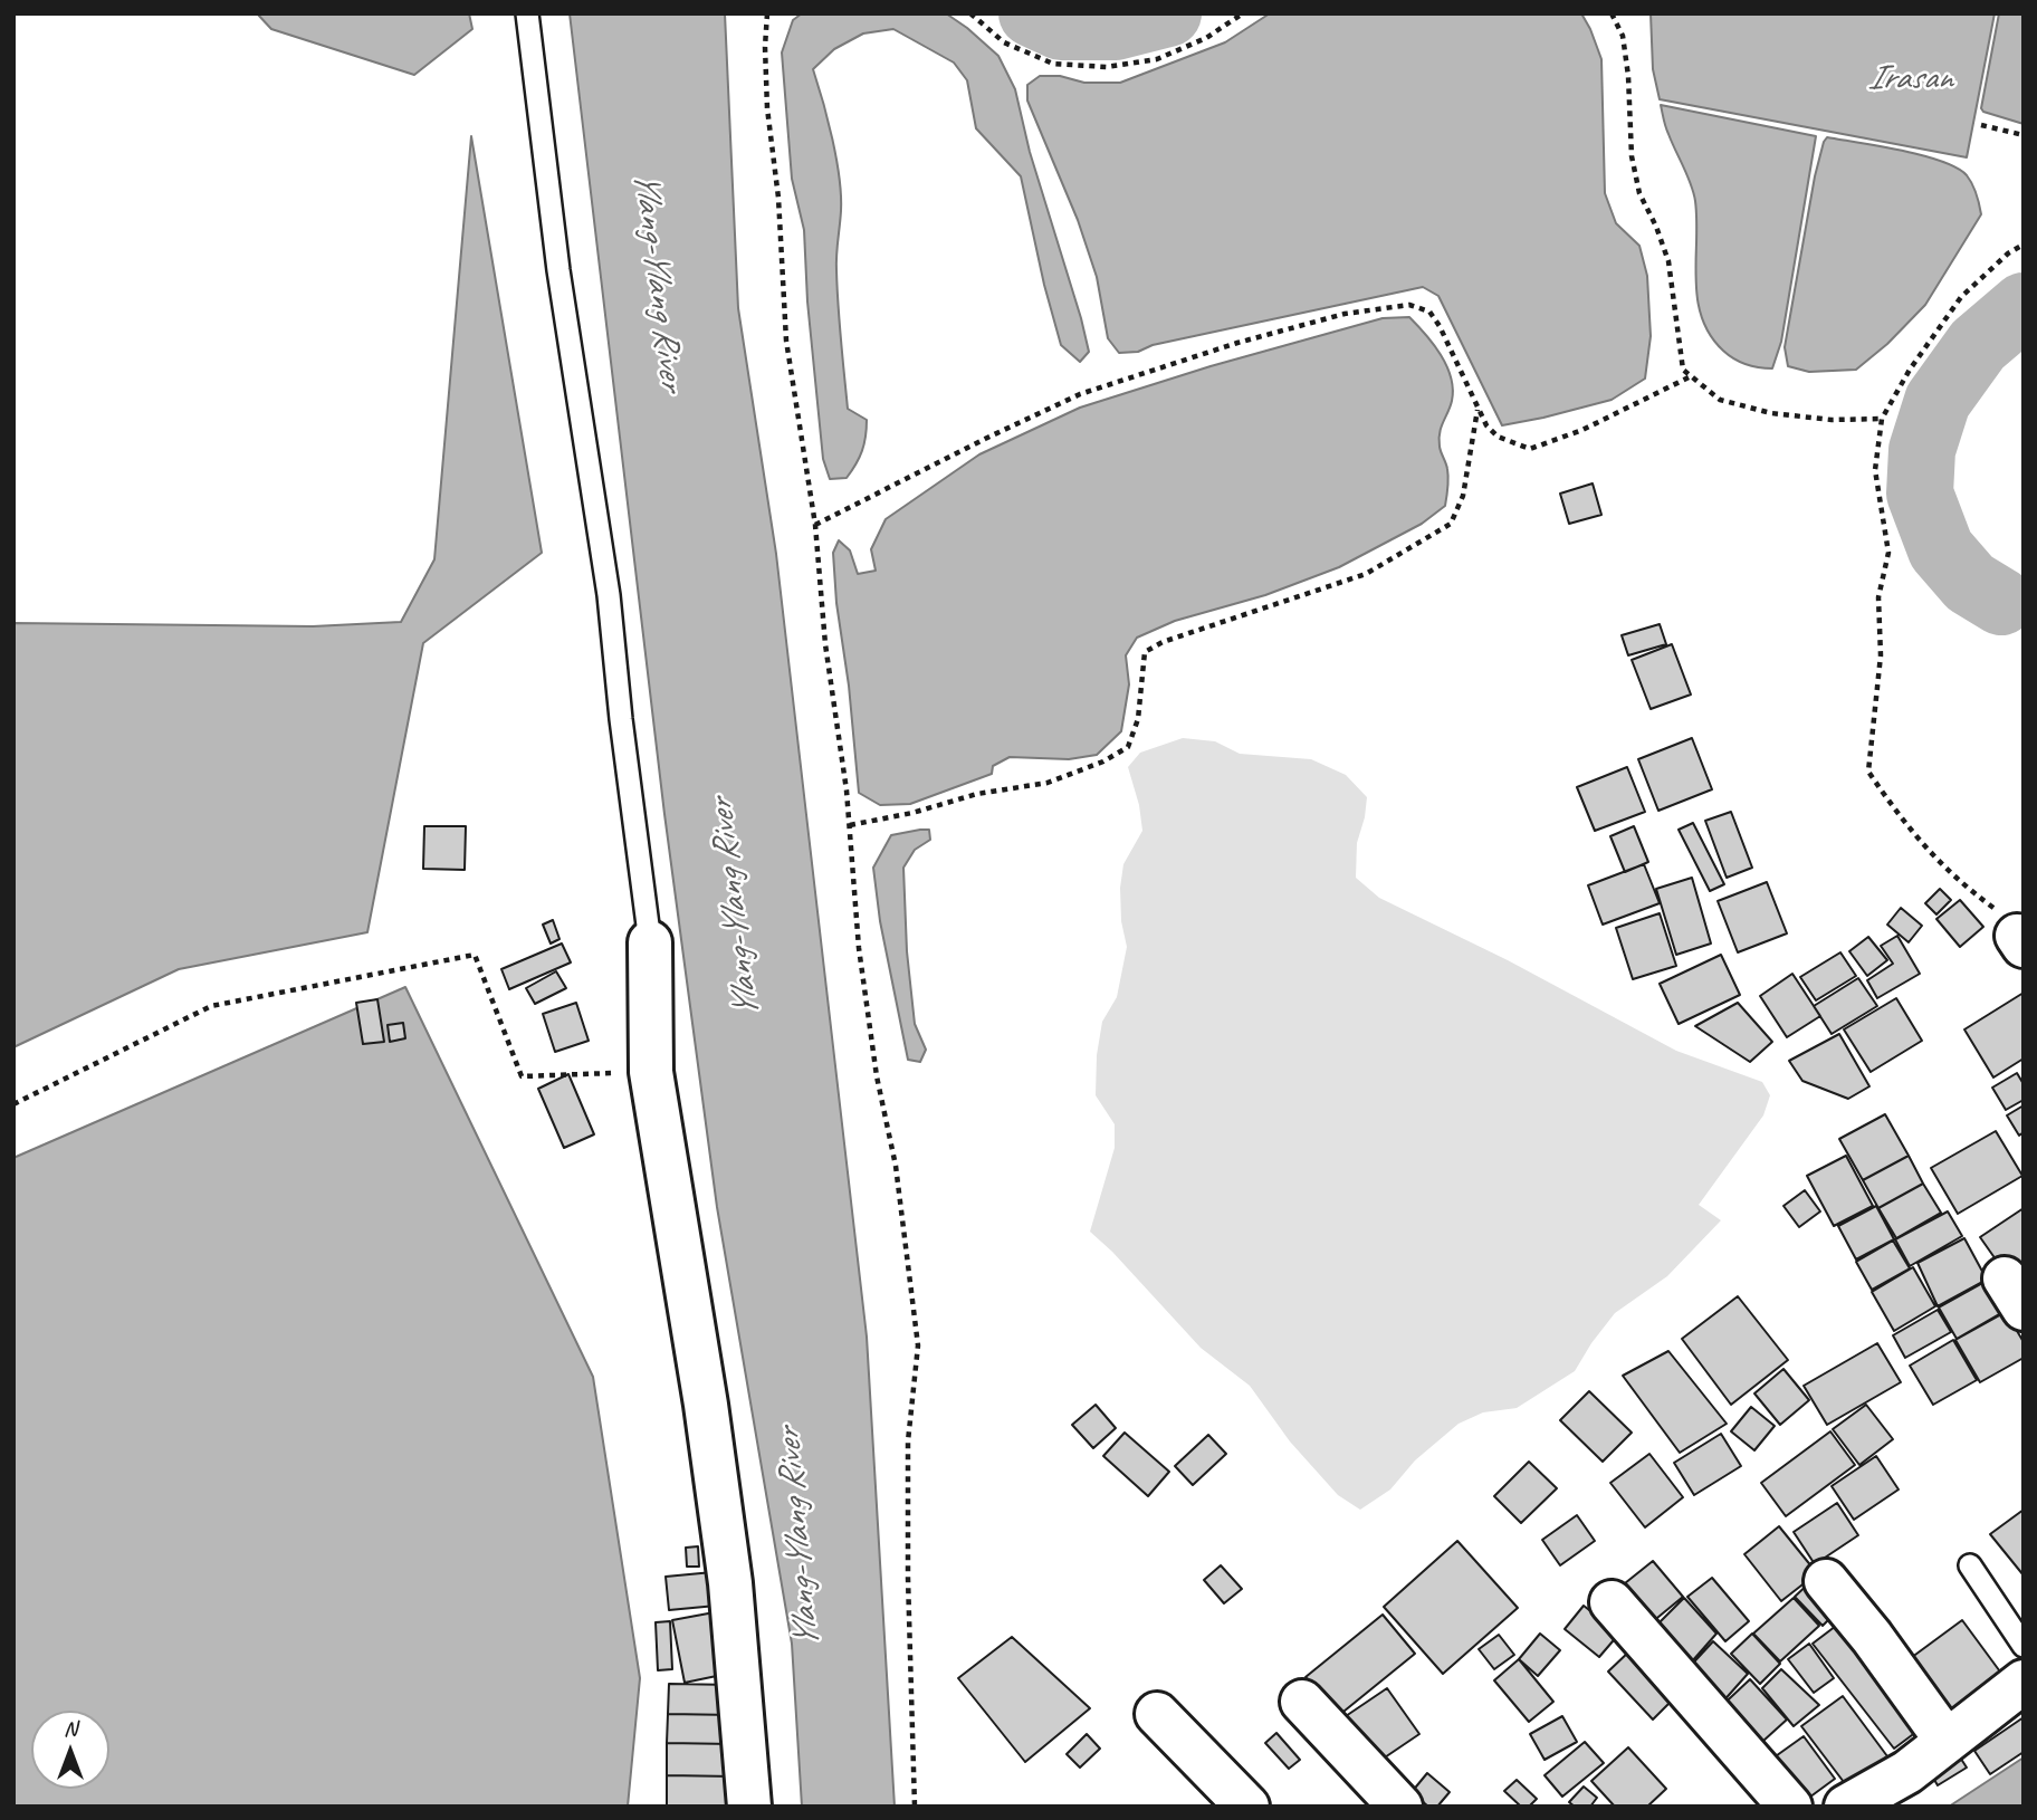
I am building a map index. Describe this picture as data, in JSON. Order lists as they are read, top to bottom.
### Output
{
  "water": ["Irasan", "Ylang-Ylang River"],
  "north": "top"
}
